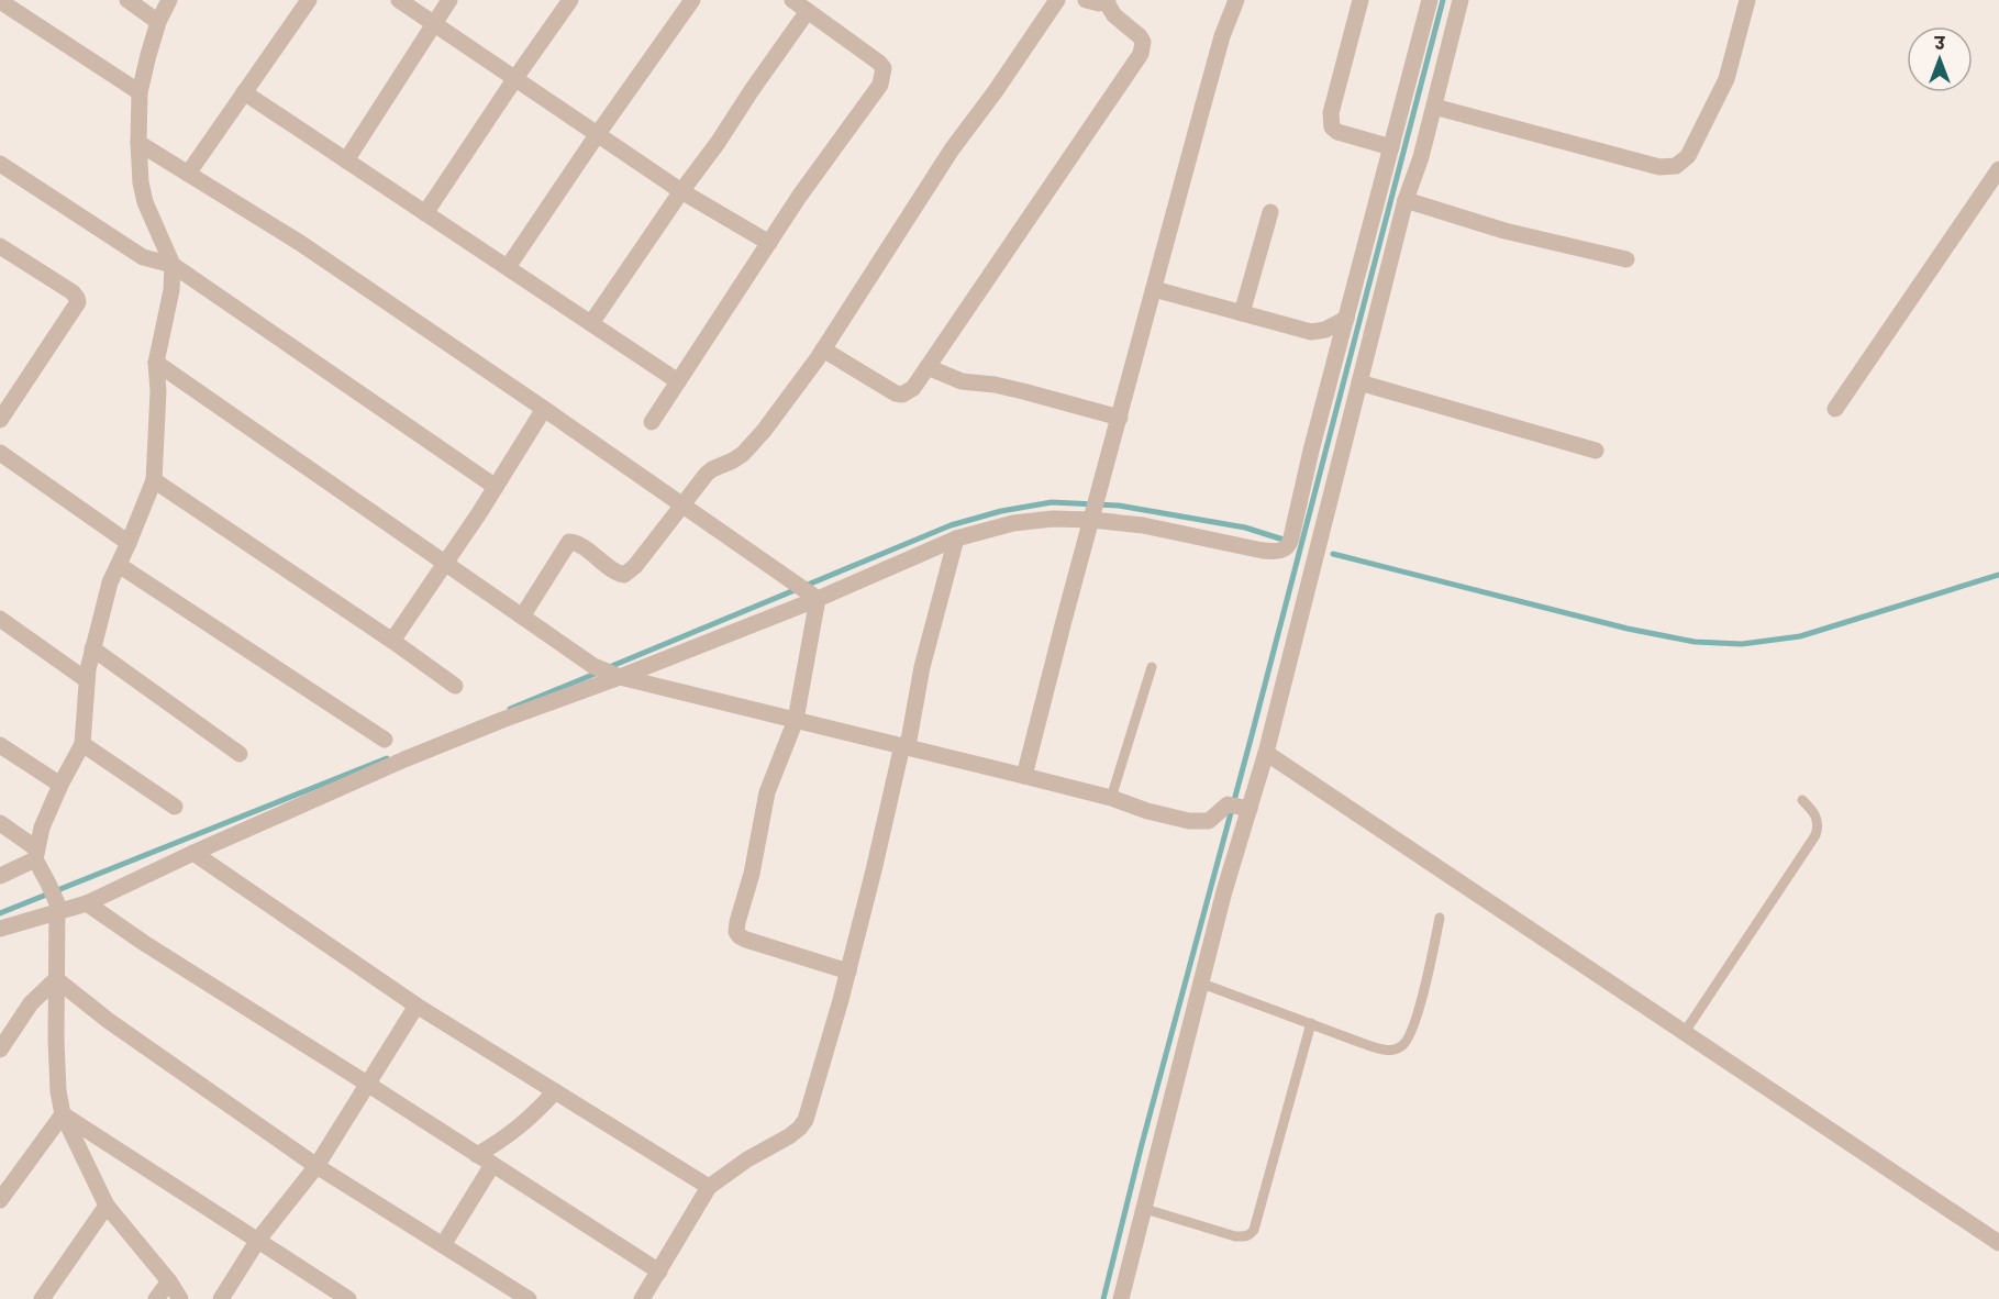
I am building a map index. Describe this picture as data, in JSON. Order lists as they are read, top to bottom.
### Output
{
  "north": "top"
}
